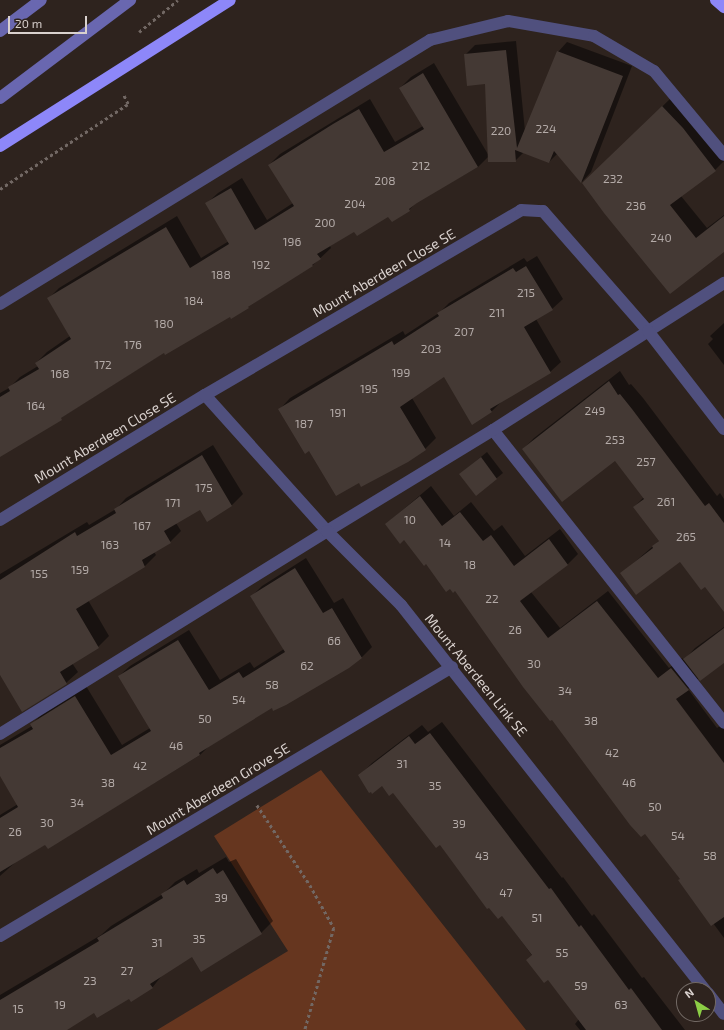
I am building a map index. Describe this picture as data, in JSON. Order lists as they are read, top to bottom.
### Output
{
  "streets": {
    "street": ["Mount Aberdeen Close SE", "Mount Aberdeen Link SE", "Mount Aberdeen Grove SE"]
  },
  "crossings": [
    ["Mount Aberdeen Close SE", "Mount Aberdeen Link SE"],
    ["Mount Aberdeen Link SE", "Mount Aberdeen Grove SE"]
  ],
  "house_numbers": [
    "224",
    "220",
    "212",
    "232",
    "208",
    "204",
    "236",
    "200",
    "240",
    "196",
    "192",
    "188",
    "215",
    "184",
    "211",
    "180",
    "207",
    "176",
    "203",
    "172",
    "199",
    "168",
    "195",
    "164",
    "249",
    "191",
    "187",
    "253",
    "257",
    "175",
    "261",
    "171",
    "10",
    "167",
    "265",
    "14",
    "163",
    "18",
    "159",
    "155",
    "22",
    "26",
    "66",
    "30",
    "62",
    "58",
    "34",
    "54",
    "50",
    "38",
    "46",
    "42",
    "31",
    "42",
    "38",
    "46",
    "35",
    "34",
    "50",
    "30",
    "39",
    "26",
    "54",
    "43",
    "58",
    "47",
    "39",
    "51",
    "35",
    "31",
    "55",
    "27",
    "23",
    "59",
    "19",
    "63",
    "15"
  ],
  "scale_bar": "20 m",
  "north": "top left"
}
